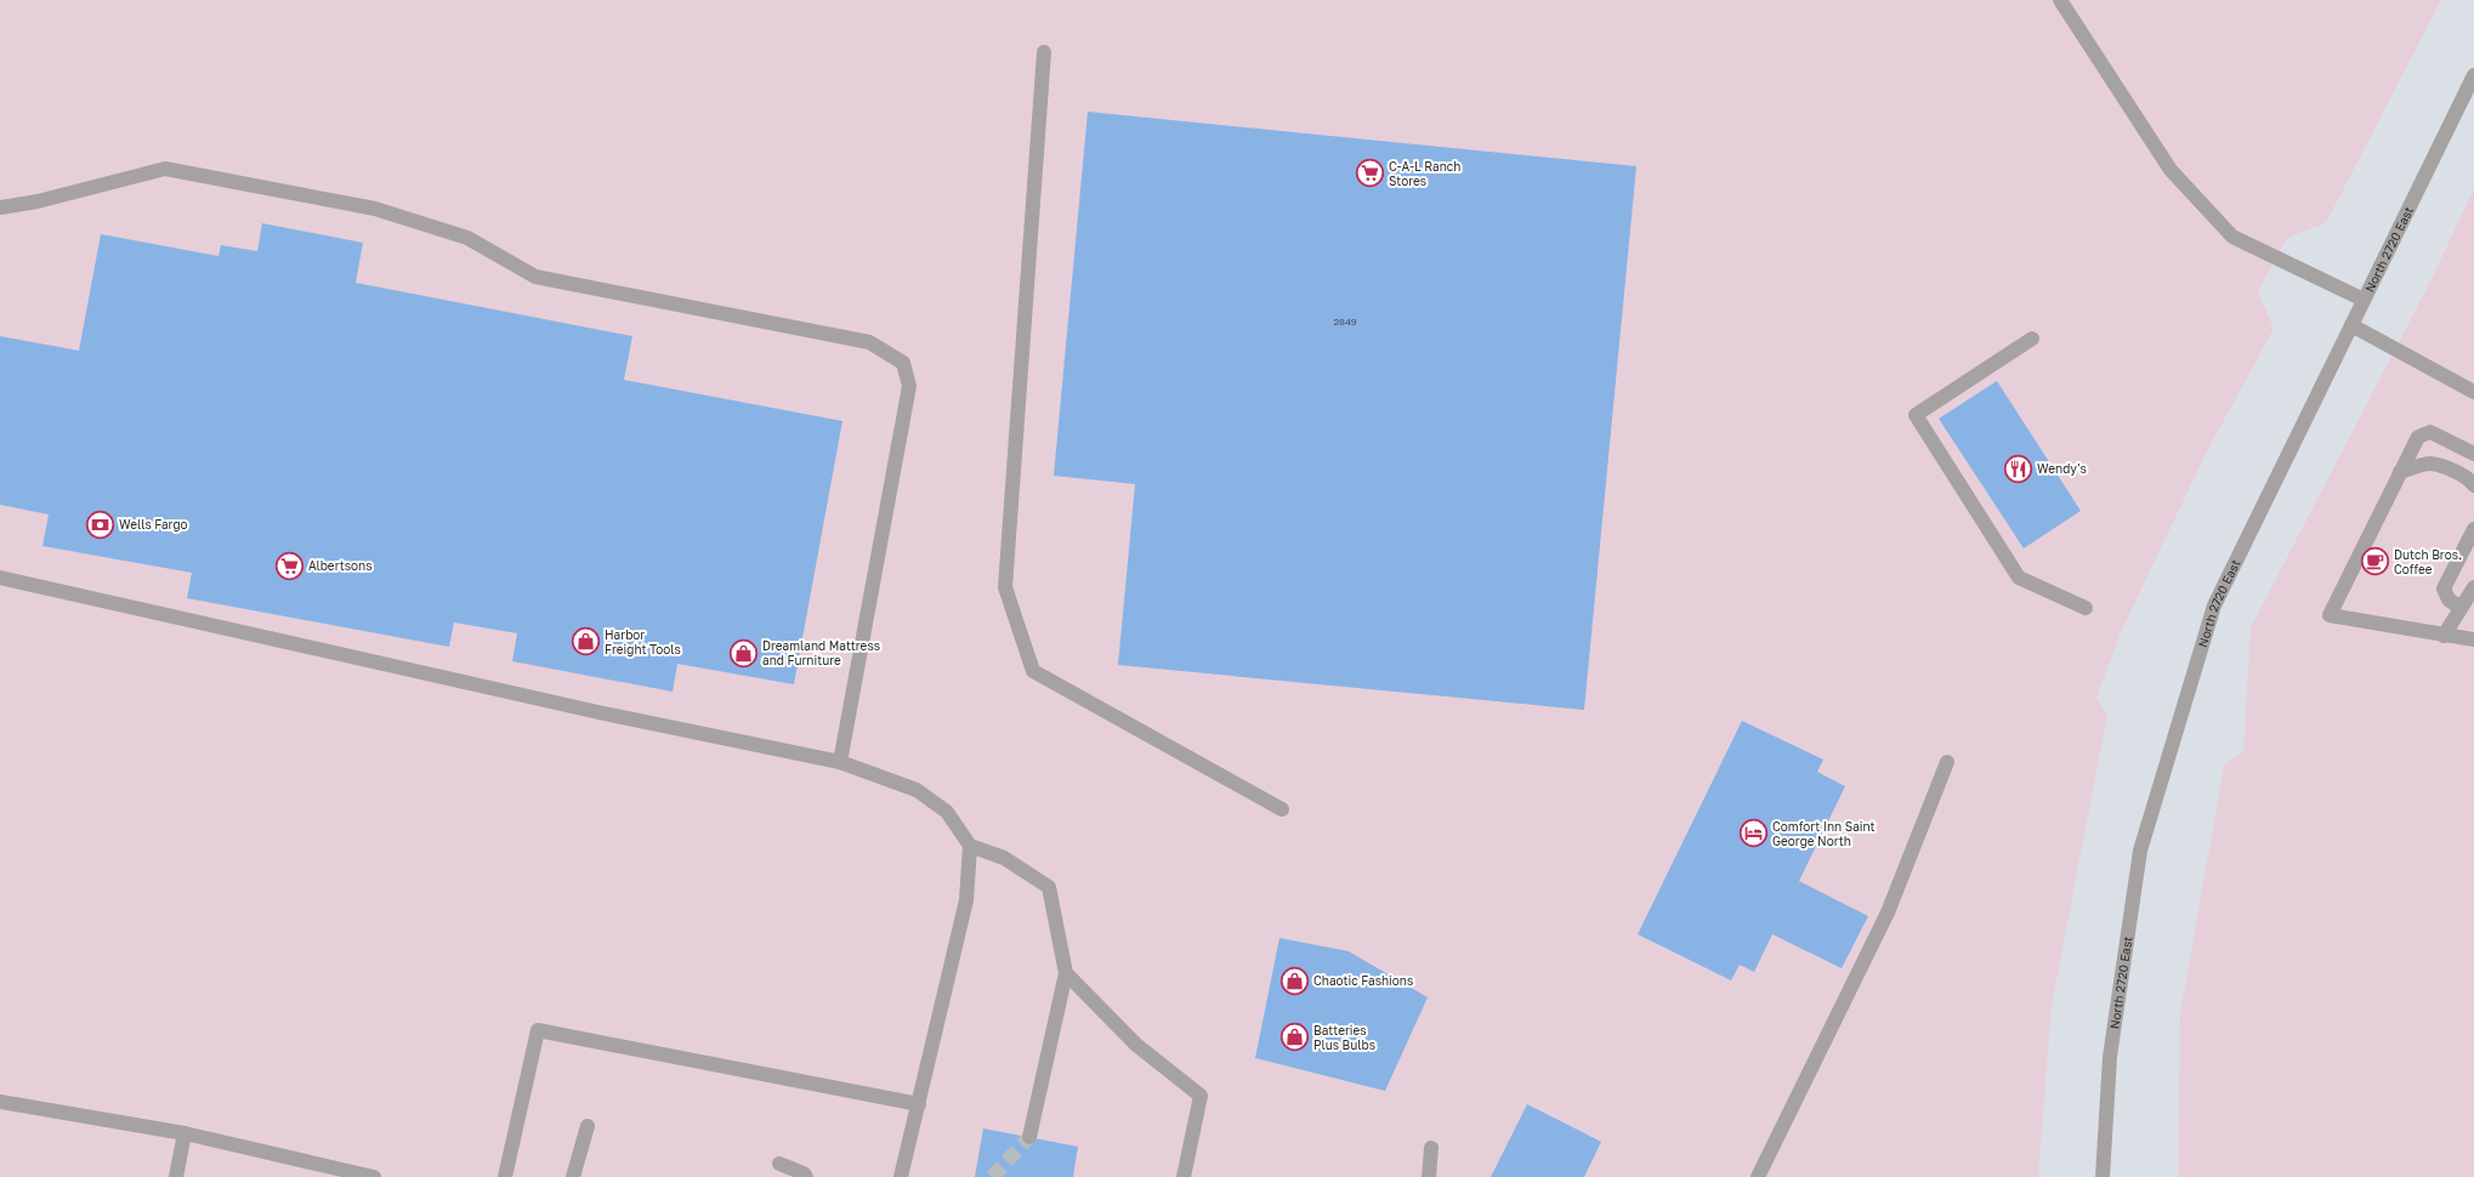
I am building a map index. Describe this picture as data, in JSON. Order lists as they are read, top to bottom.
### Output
{
  "streets": {
    "street": ["North 2720 East"]
  },
  "places": {
    "supermarket": ["C-A-L Ranch Stores", "Albertsons"],
    "restaurant": ["Wendy's"],
    "bank": ["Wells Fargo"],
    "cafe": ["Dutch Bros. Coffee"],
    "shop": [
      "Harbor Freight Tools",
      "Dreamland Mattress and Furniture",
      "Chaotic Fashions",
      "Batteries Plus Bulbs"
    ],
    "hotel": ["Comfort Inn Saint George North"]
  },
  "house_numbers": ["2849"]
}
